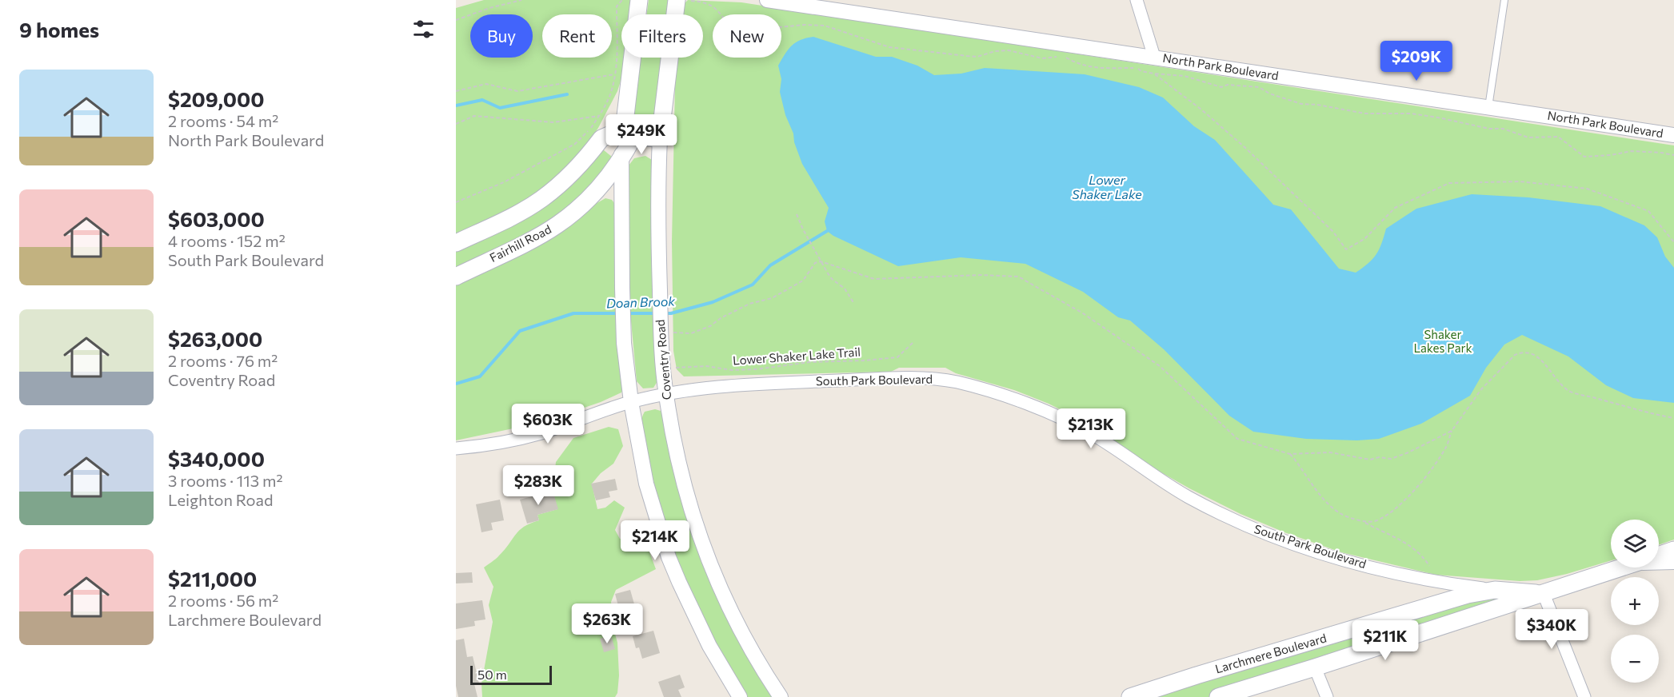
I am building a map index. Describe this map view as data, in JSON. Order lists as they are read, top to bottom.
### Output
{
  "streets": {
    "main road": [
      "Fairhill Road",
      "Coventry Road",
      "South Park Boulevard",
      "Larchmere Boulevard"
    ],
    "street": ["North Park Boulevard"],
    "path": ["Lower Shaker Lake Trail"]
  },
  "crossings": [
    ["Coventry Road", "South Park Boulevard"],
    ["South Park Boulevard", "Larchmere Boulevard"]
  ],
  "water": ["Lower Shaker Lake", "Doan Brook"],
  "parks": ["Shaker Lakes Park"],
  "scale_bar": "50 m",
  "page": {
    "heading": "9 homes",
    "chip": [
      "Buy",
      "Rent",
      "Filters",
      "New"
    ],
    "price": [
      "$209K",
      "$249K",
      "$603K",
      "$213K",
      "$283K",
      "$214K",
      "$263K",
      "$340K",
      "$211K"
    ],
    "list": [
      {
        "name": "$209,000",
        "note": "2 rooms · 54 m² · North Park Boulevard"
      },
      {
        "name": "$603,000",
        "note": "4 rooms · 152 m² · South Park Boulevard"
      },
      {
        "name": "$263,000",
        "note": "2 rooms · 76 m² · Coventry Road"
      },
      {
        "name": "$340,000",
        "note": "3 rooms · 113 m² · Leighton Road"
      },
      {
        "name": "$211,000",
        "note": "2 rooms · 56 m² · Larchmere Boulevard"
      }
    ],
    "map_buttons": ["+", "−"],
    "scale": "50 m"
  }
}
